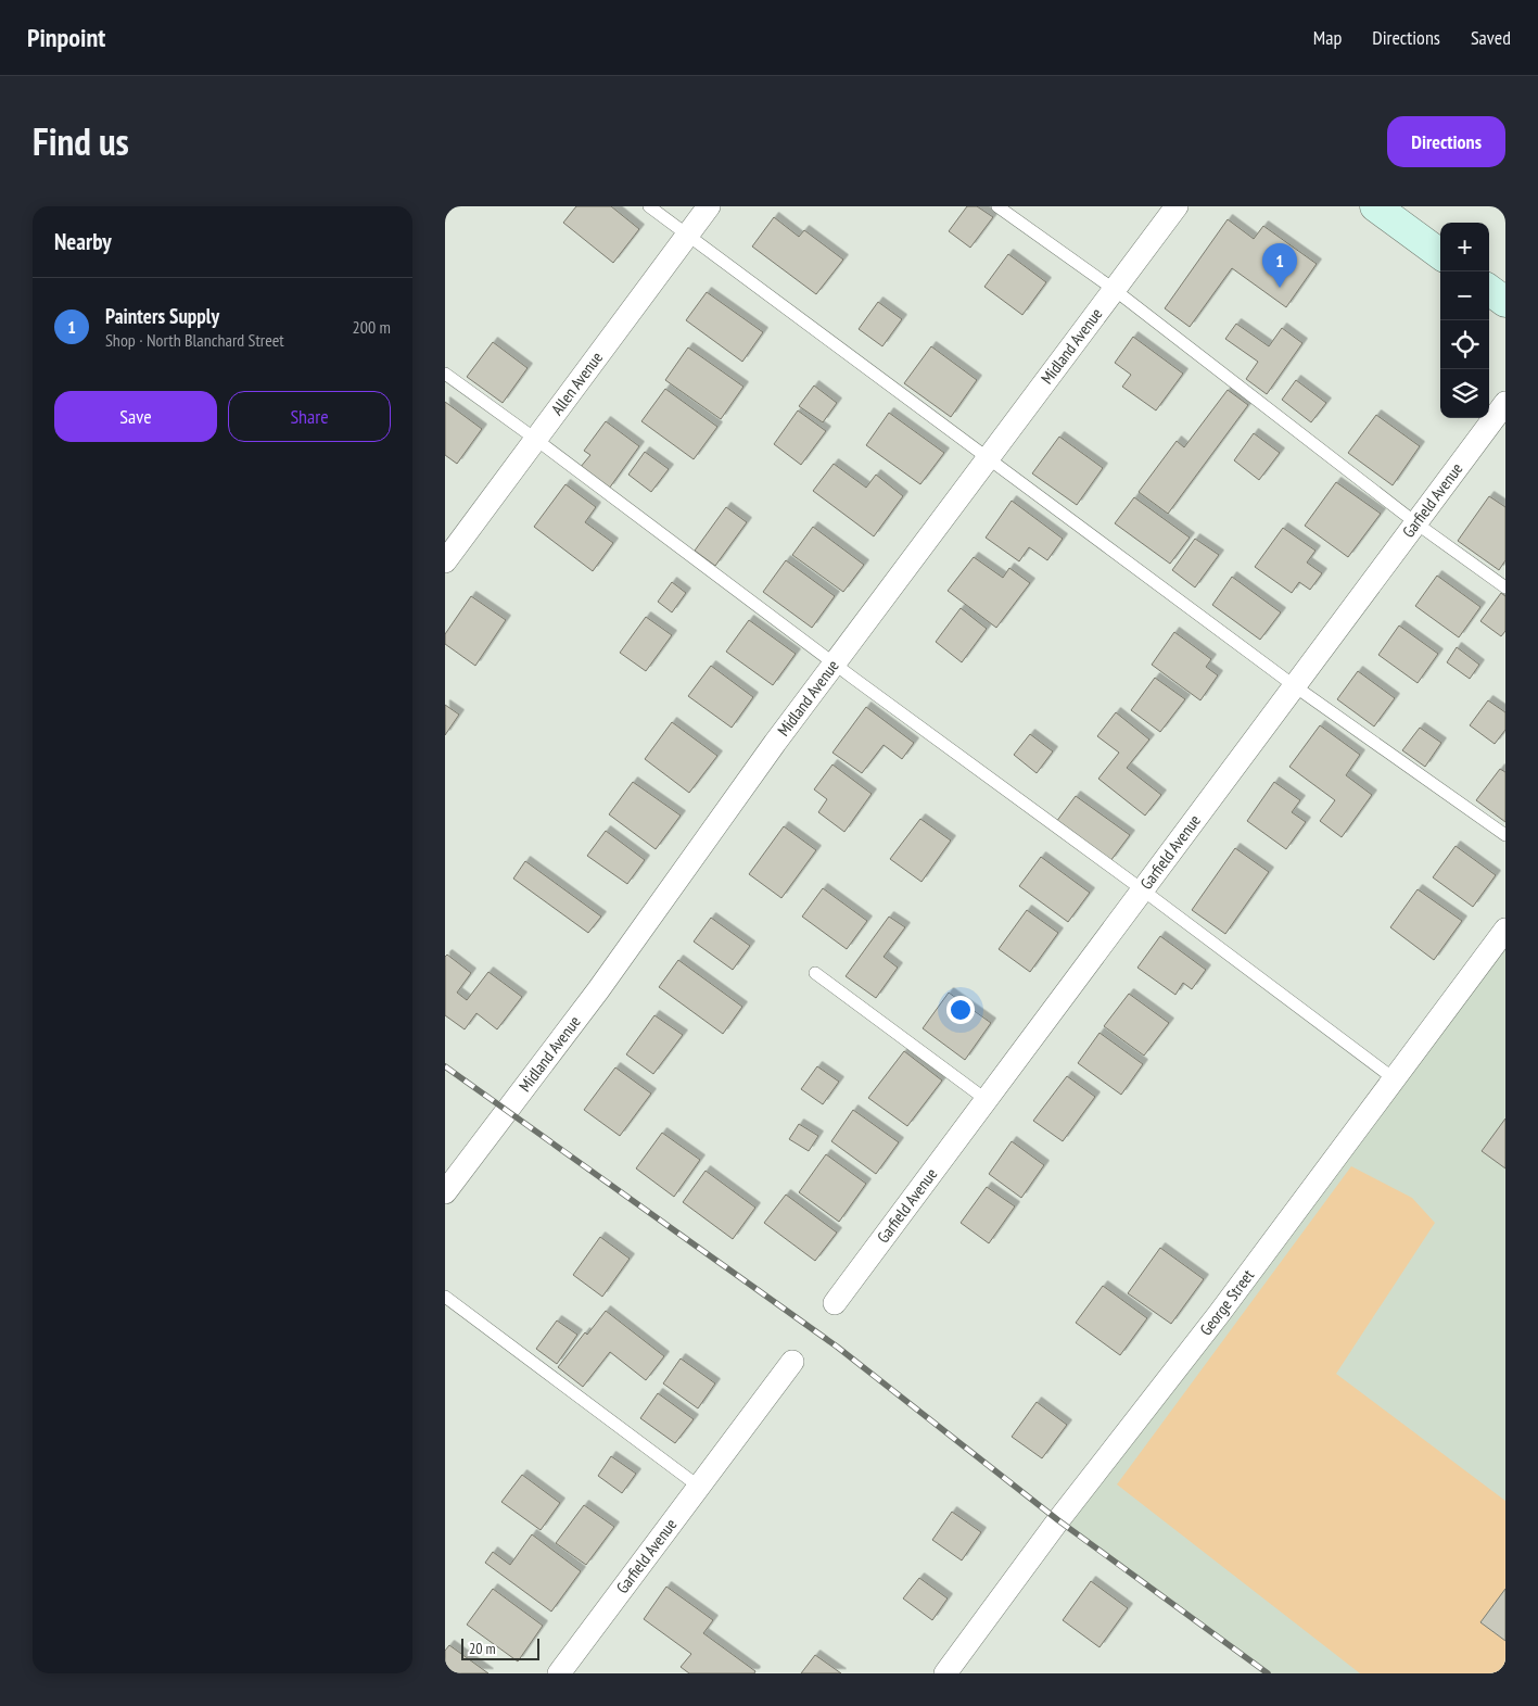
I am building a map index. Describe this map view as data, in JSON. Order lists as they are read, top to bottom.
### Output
{
  "streets": {
    "street": [
      "Midland Avenue",
      "Allen Avenue",
      "Garfield Avenue",
      "George Street"
    ]
  },
  "scale_bar": "20 m",
  "page": {
    "header": "Pinpoint",
    "nav": ["Map", "Directions", "Saved"],
    "title": "Find us",
    "buttons": [
      "Directions",
      ["Save", "Share"]
    ],
    "heading": "Nearby",
    "map_buttons": ["+", "−"],
    "pins": "1",
    "list": [
      {
        "mark": "1",
        "name": "Painters Supply",
        "note": "Shop · North Blanchard Street",
        "value": "200 m"
      }
    ],
    "scale": "20 m"
  }
}
